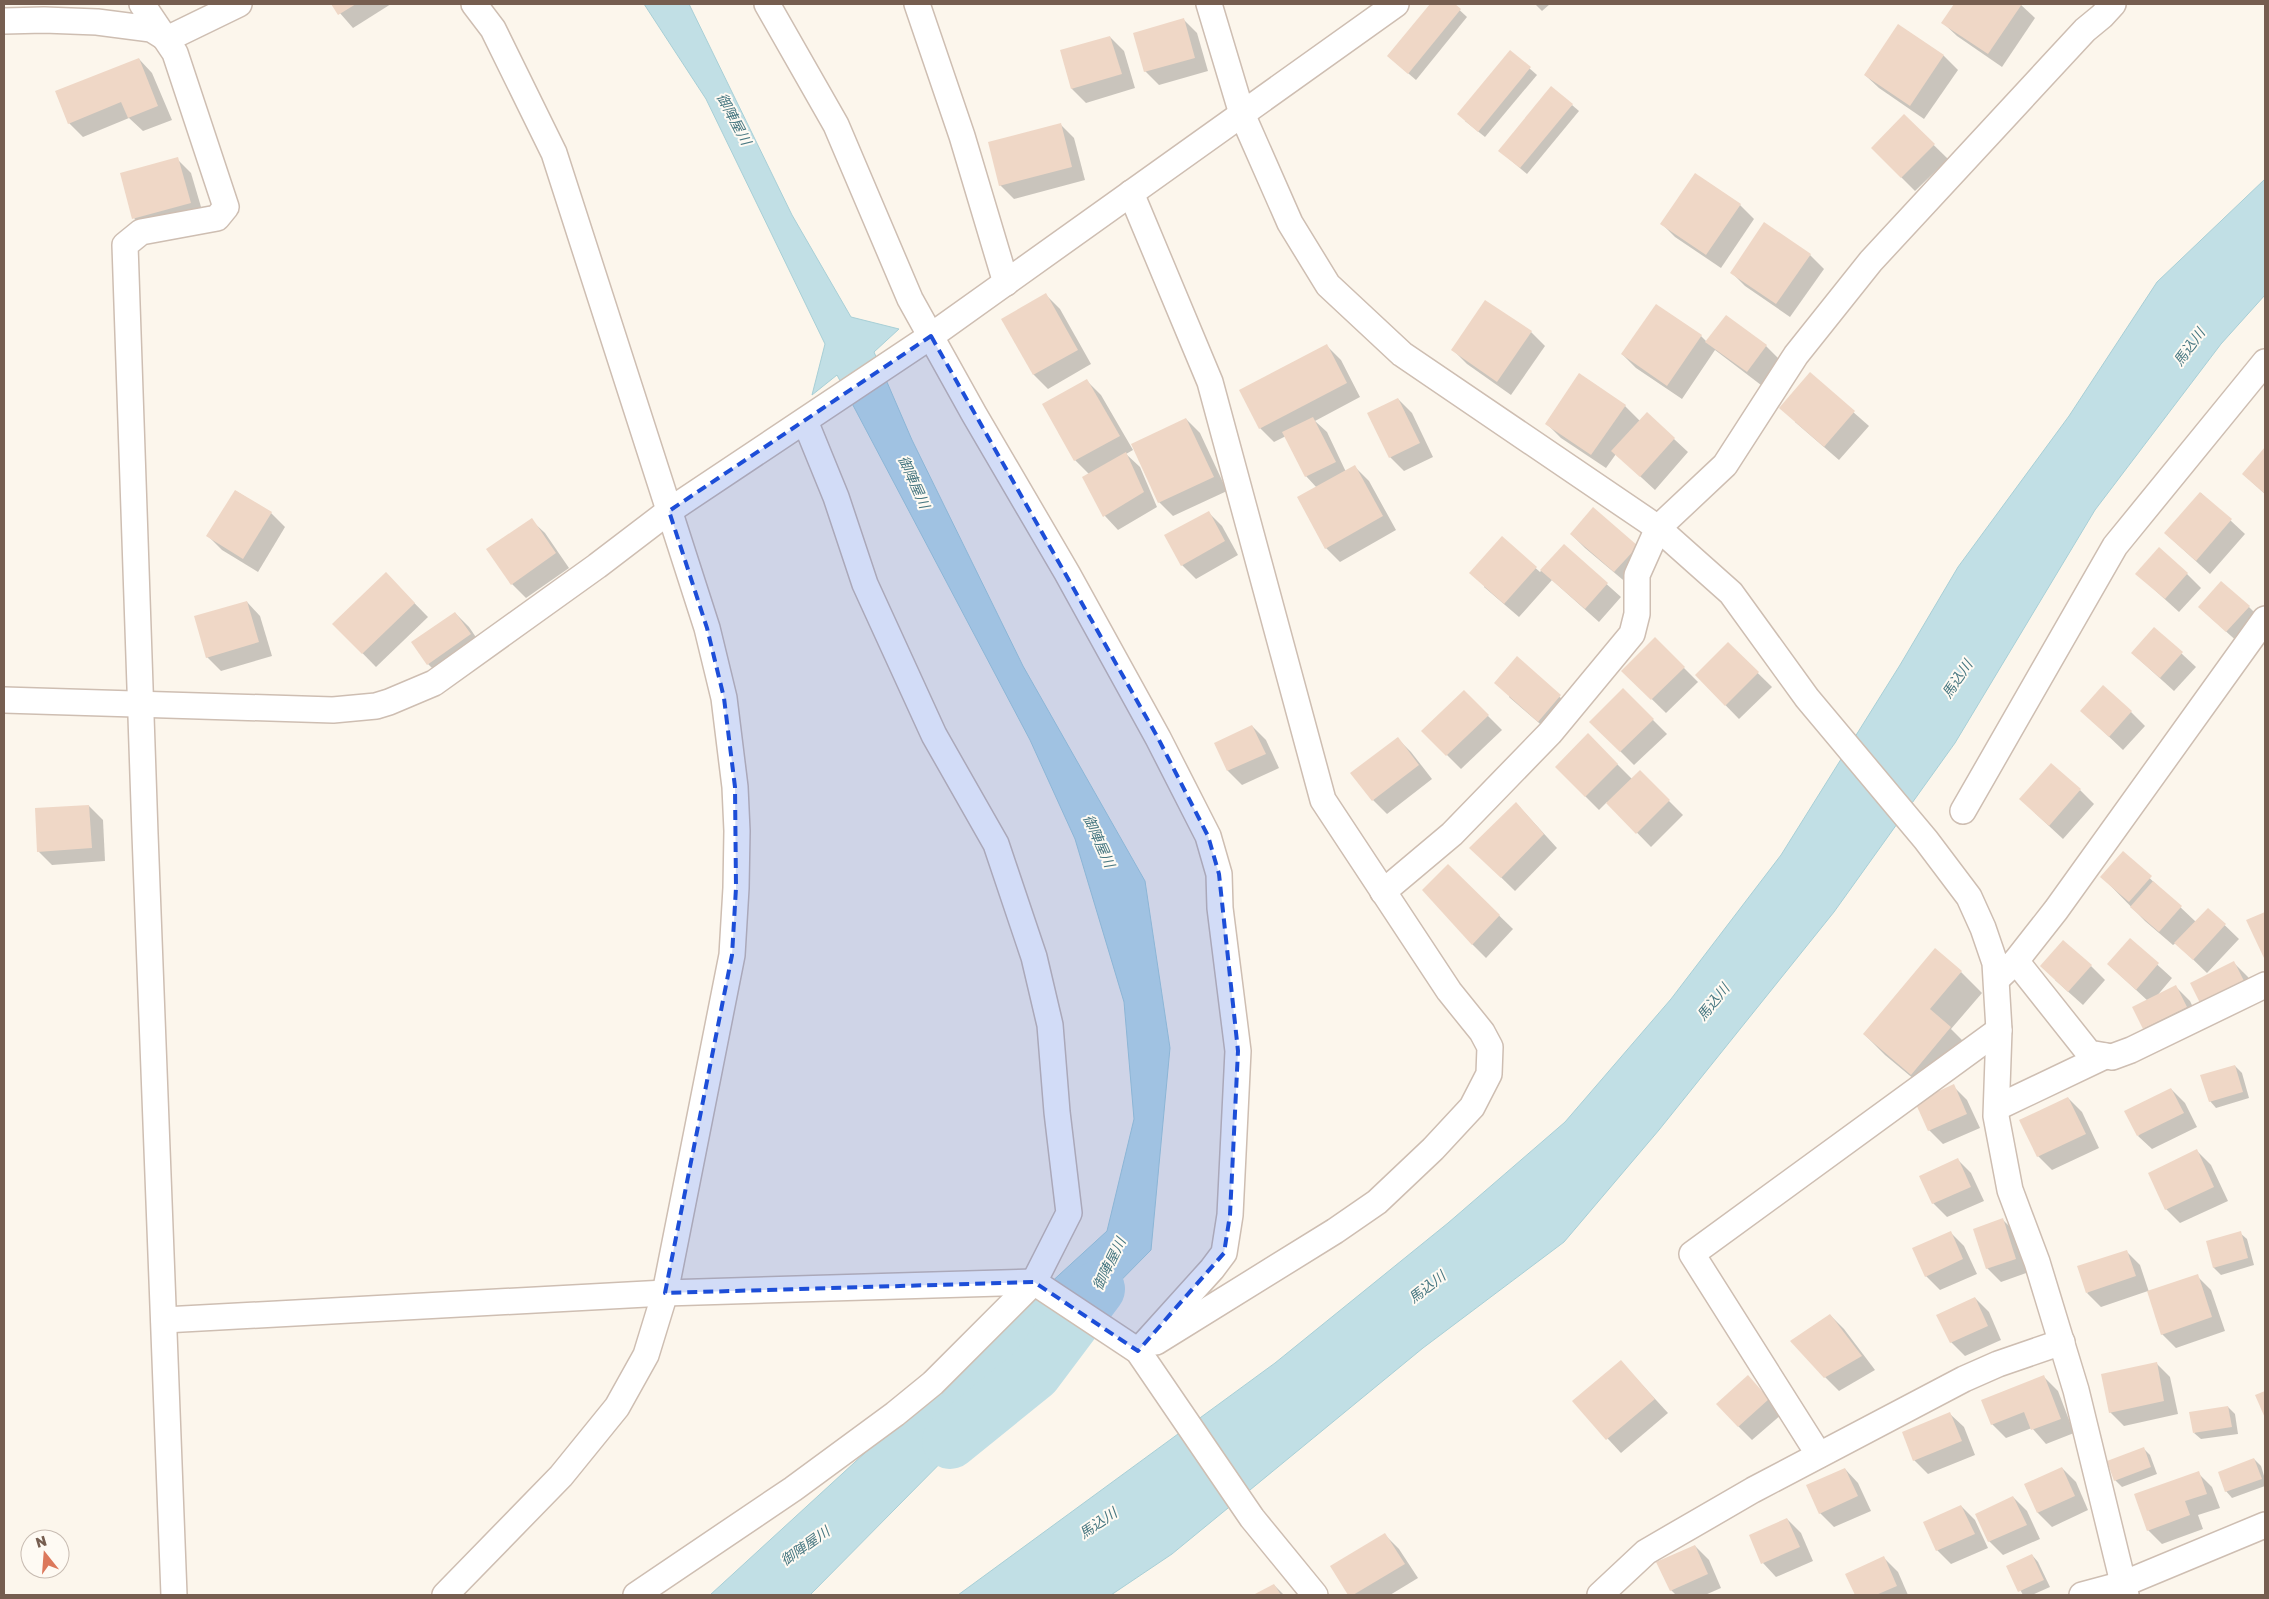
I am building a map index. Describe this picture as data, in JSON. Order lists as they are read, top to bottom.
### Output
{
  "water": ["御陣屋川", "馬込川"],
  "north": "top"
}
